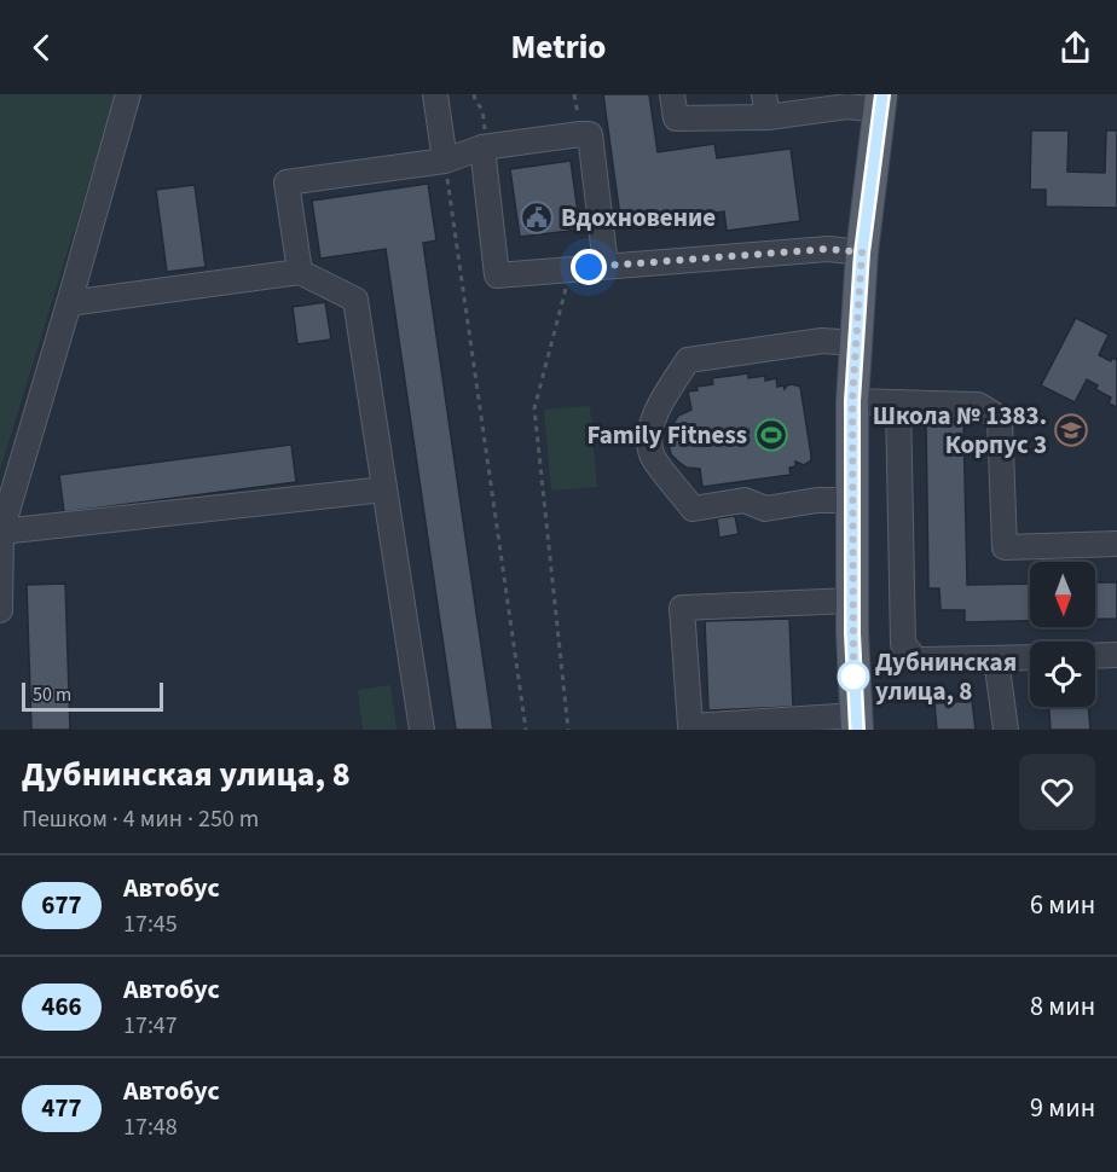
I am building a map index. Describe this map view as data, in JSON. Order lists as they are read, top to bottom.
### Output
{
  "places": {
    "public building": ["Вдохновение"],
    "school or university": ["Школа № 1383. Корпус 3"],
    "sports": ["Family Fitness"],
    "other": ["Дубнинская улица, 8"]
  },
  "lines": ["bus line 677"],
  "scale_bar": "50 m",
  "north": "bottom",
  "page": {
    "header": "Metrio",
    "scale": "50 m",
    "heading": ["Дубнинская улица, 8", "Пешком · 4 мин · 250 m"],
    "list": [
      {
        "mark": "677",
        "name": "Автобус",
        "note": "17:45",
        "value": "6 мин"
      },
      {
        "mark": "466",
        "name": "Автобус",
        "note": "17:47",
        "value": "8 мин"
      },
      {
        "mark": "477",
        "name": "Автобус",
        "note": "17:48",
        "value": "9 мин"
      }
    ]
  }
}
